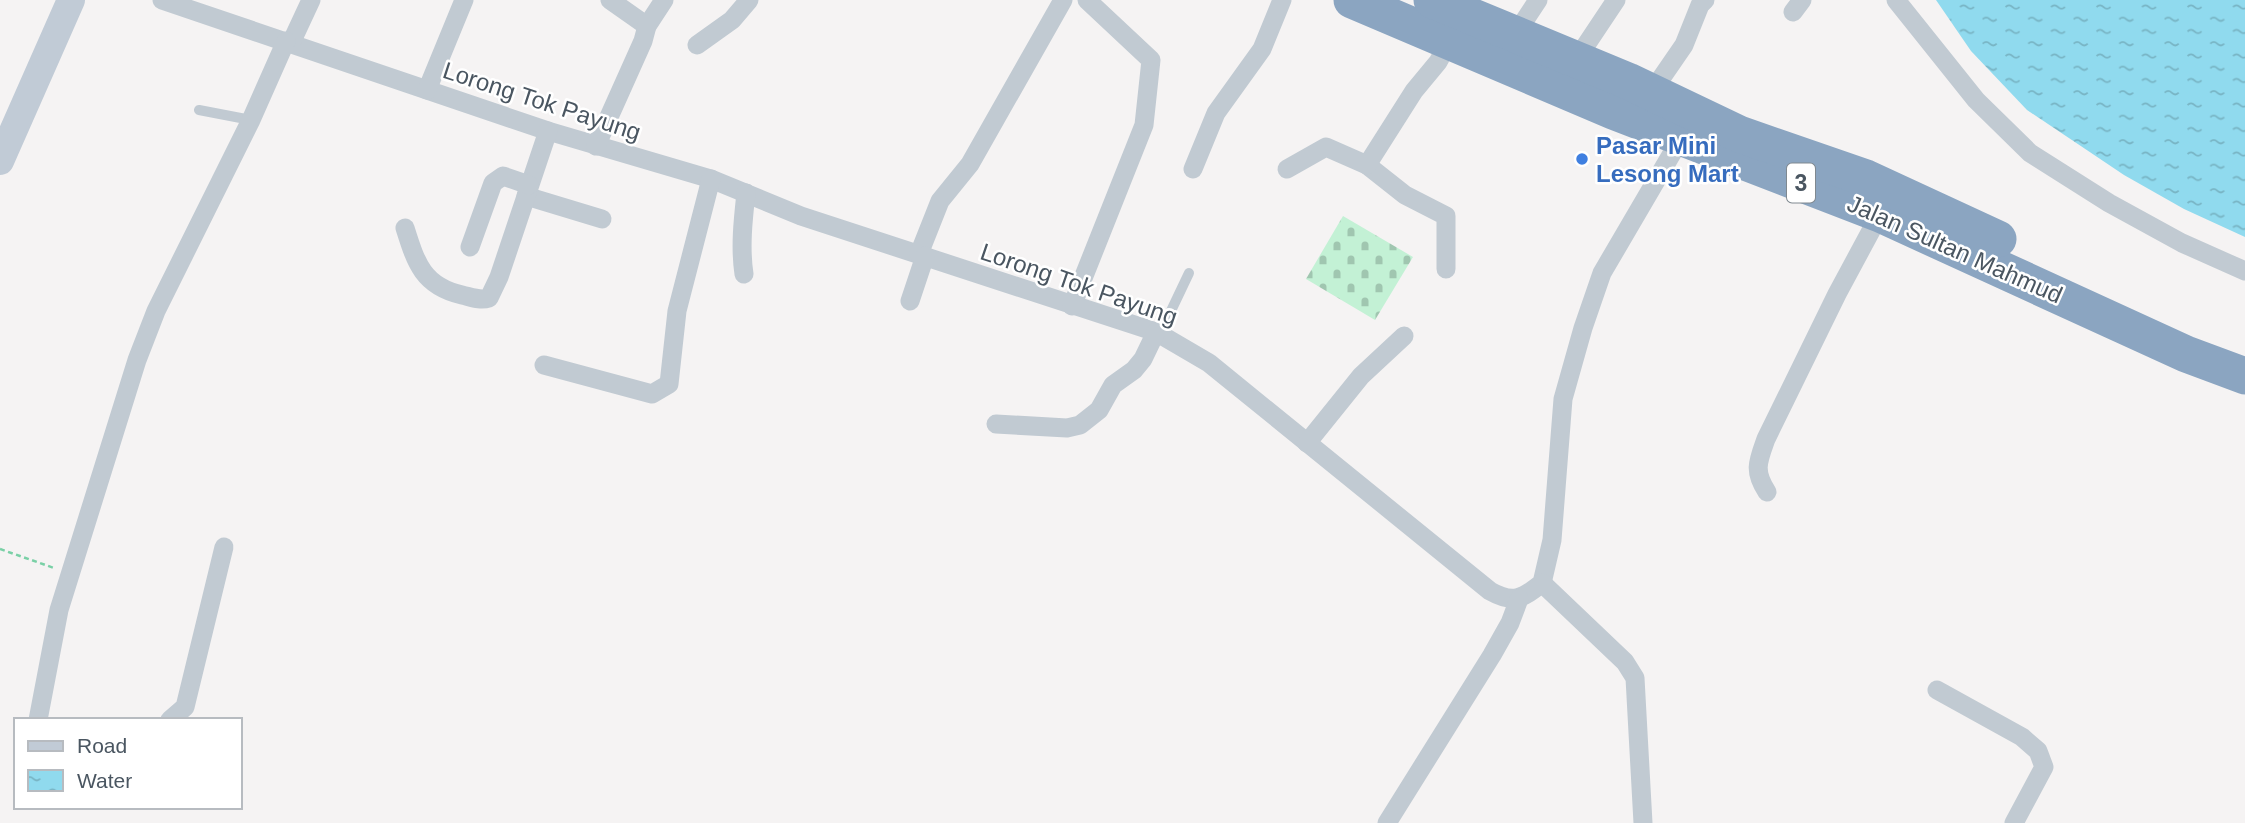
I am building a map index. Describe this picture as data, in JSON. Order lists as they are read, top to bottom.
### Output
{
  "streets": {
    "highway": ["3", "Jalan Sultan Mahmud"],
    "street": ["Lorong Tok Payung"]
  },
  "places": ["Pasar Mini Lesong Mart"],
  "legend": ["Road", "Water"]
}
